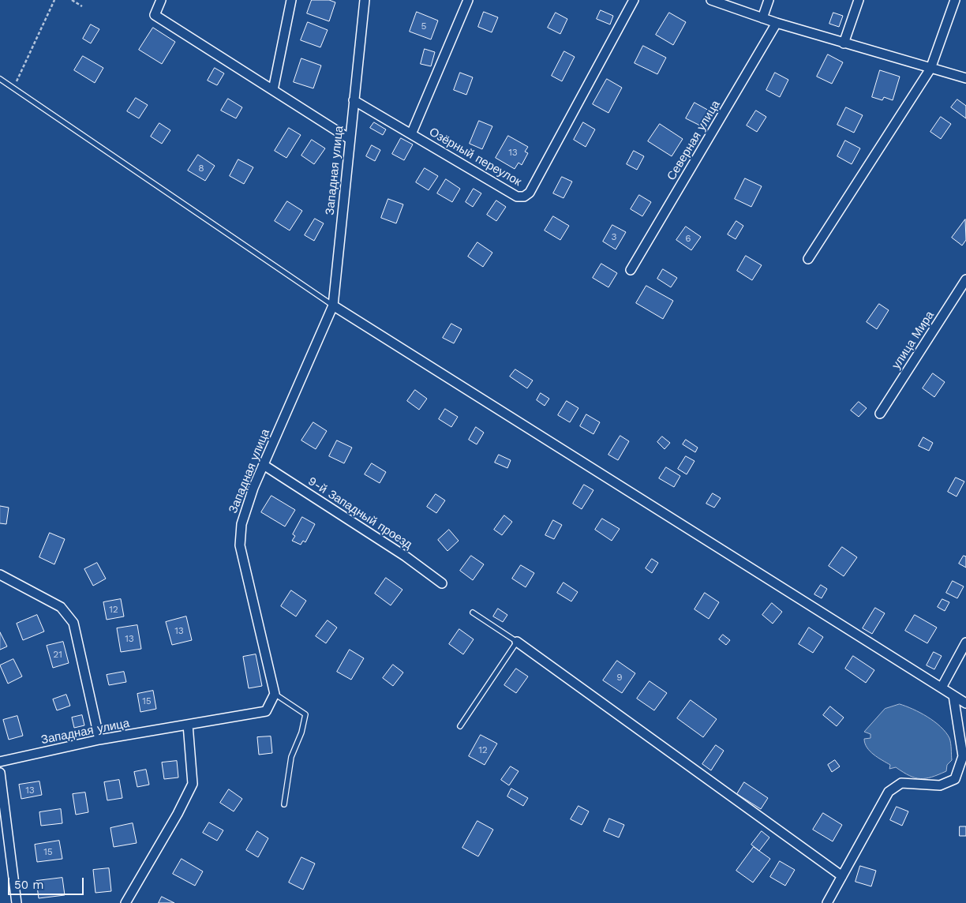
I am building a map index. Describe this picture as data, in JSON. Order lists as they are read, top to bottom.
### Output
{
  "streets": {
    "street": [
      "Северная улица",
      "Озёрный переулок",
      "Западная улица",
      "улица Мира",
      "9-й Западный проезд"
    ]
  },
  "crossings": [
    ["Западная улица", "9-й Западный проезд"]
  ],
  "house_numbers": [
    "5",
    "13",
    "8",
    "3",
    "6",
    "12",
    "13",
    "13",
    "21",
    "9",
    "15",
    "12",
    "13",
    "15"
  ],
  "scale_bar": "50 m"
}
